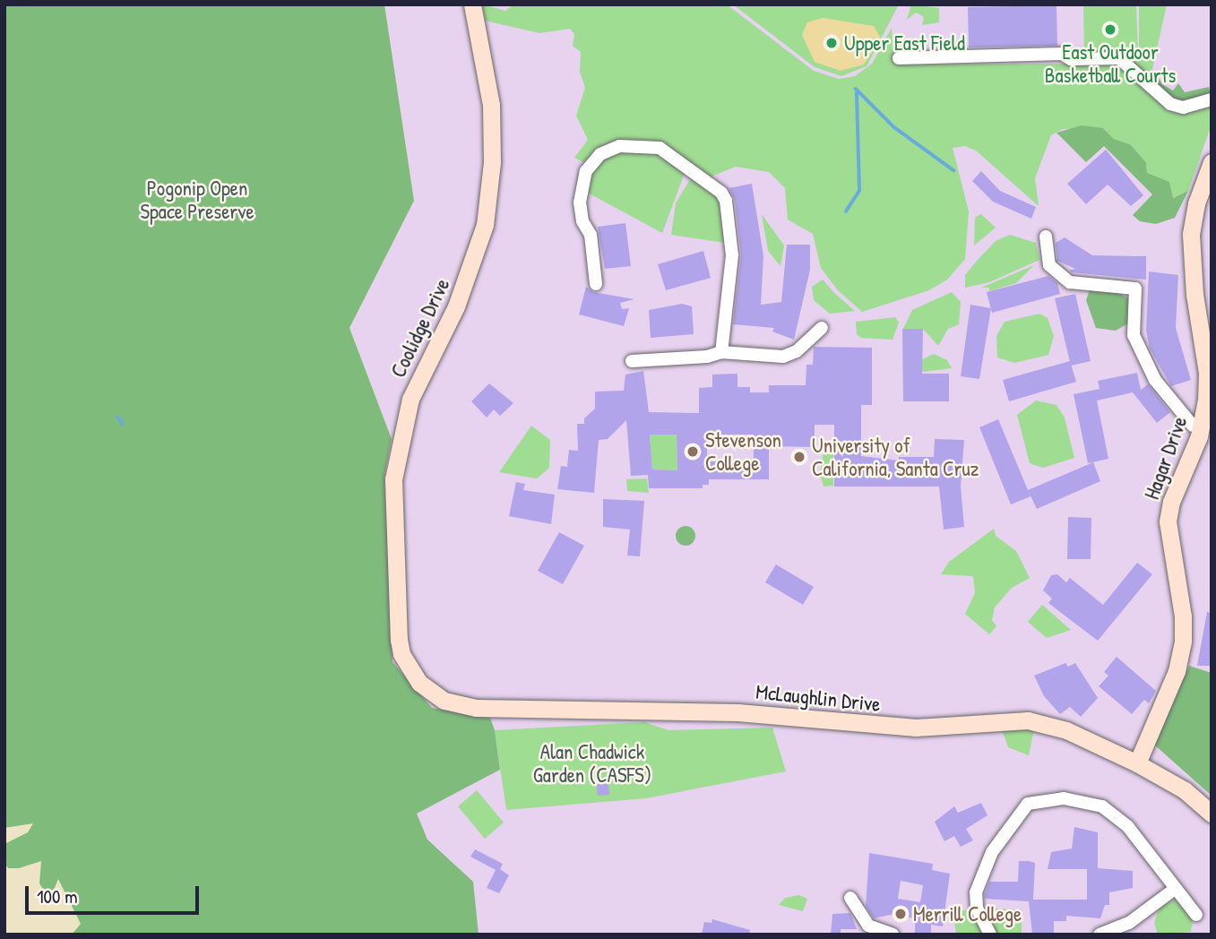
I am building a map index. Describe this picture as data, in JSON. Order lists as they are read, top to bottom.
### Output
{
  "streets": {
    "street": ["Coolidge Drive", "Hagar Drive", "McLaughlin Drive"]
  },
  "crossings": [
    ["Coolidge Drive", "McLaughlin Drive"],
    ["Hagar Drive", "McLaughlin Drive"]
  ],
  "parks": ["Pogonip Open Space Preserve", "Alan Chadwick Garden (CASFS)"],
  "places": [
    "East Outdoor Basketball Courts",
    "Upper East Field",
    "Stevenson College",
    "University of California, Santa Cruz",
    "Merrill College"
  ],
  "scale_bar": "100 m"
}
